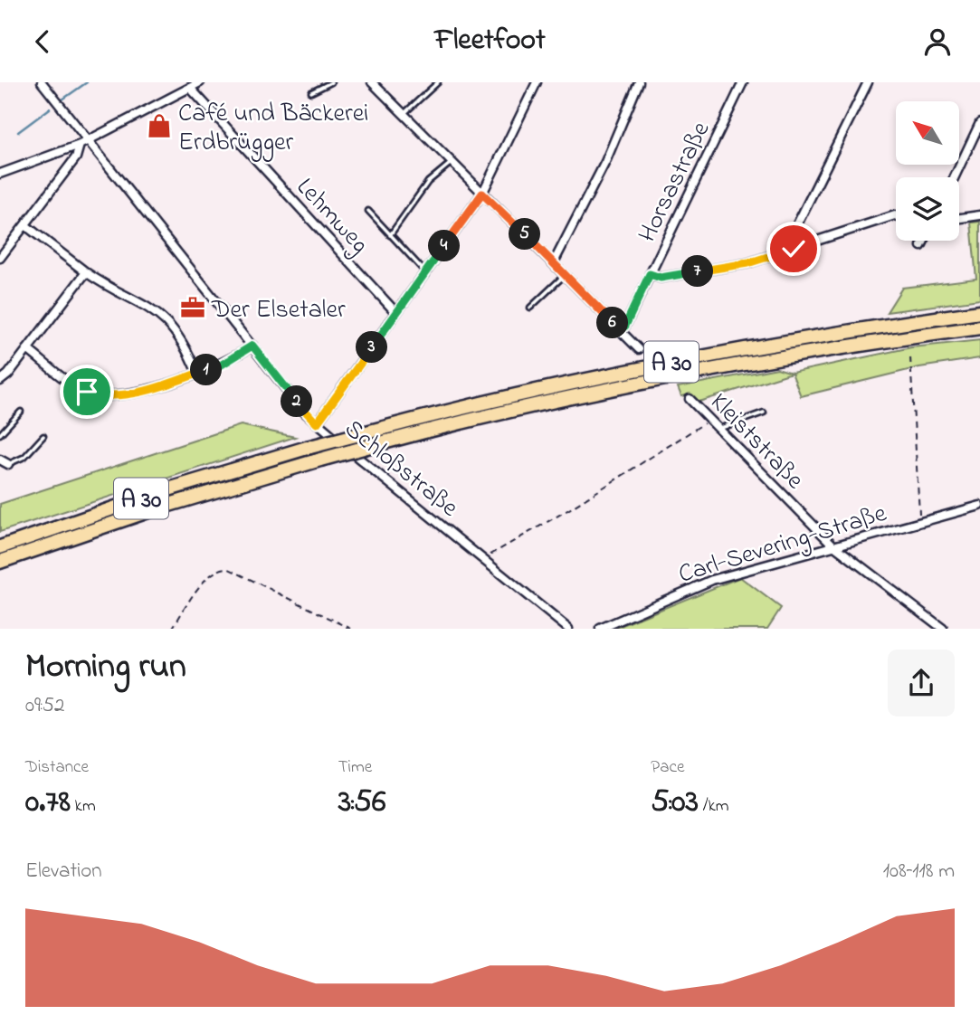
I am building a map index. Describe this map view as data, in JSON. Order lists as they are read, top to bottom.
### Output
{
  "streets": {
    "highway": ["A 30"],
    "street": [
      "Horsastraße",
      "Lehmweg",
      "Kleiststraße",
      "Schloßstraße",
      "Carl-Severing-Straße"
    ]
  },
  "crossings": [
    ["Kleiststraße", "Carl-Severing-Straße"]
  ],
  "places": {
    "shop": ["Café und Bäckerei Erdbrügger"],
    "office": ["Der Elsetaler"]
  },
  "north": "top left",
  "page": {
    "header": "Fleetfoot",
    "pins": [
      "5",
      "4",
      "7",
      "6",
      "3",
      "1",
      "2"
    ],
    "heading": ["Morning run", "09:52"],
    "stats": [
      ["Distance", "0.78 km"],
      ["Time", "3:56"],
      ["Pace", "5:03 /km"]
    ],
    "chart": ["Elevation", "108–118 m"]
  }
}
